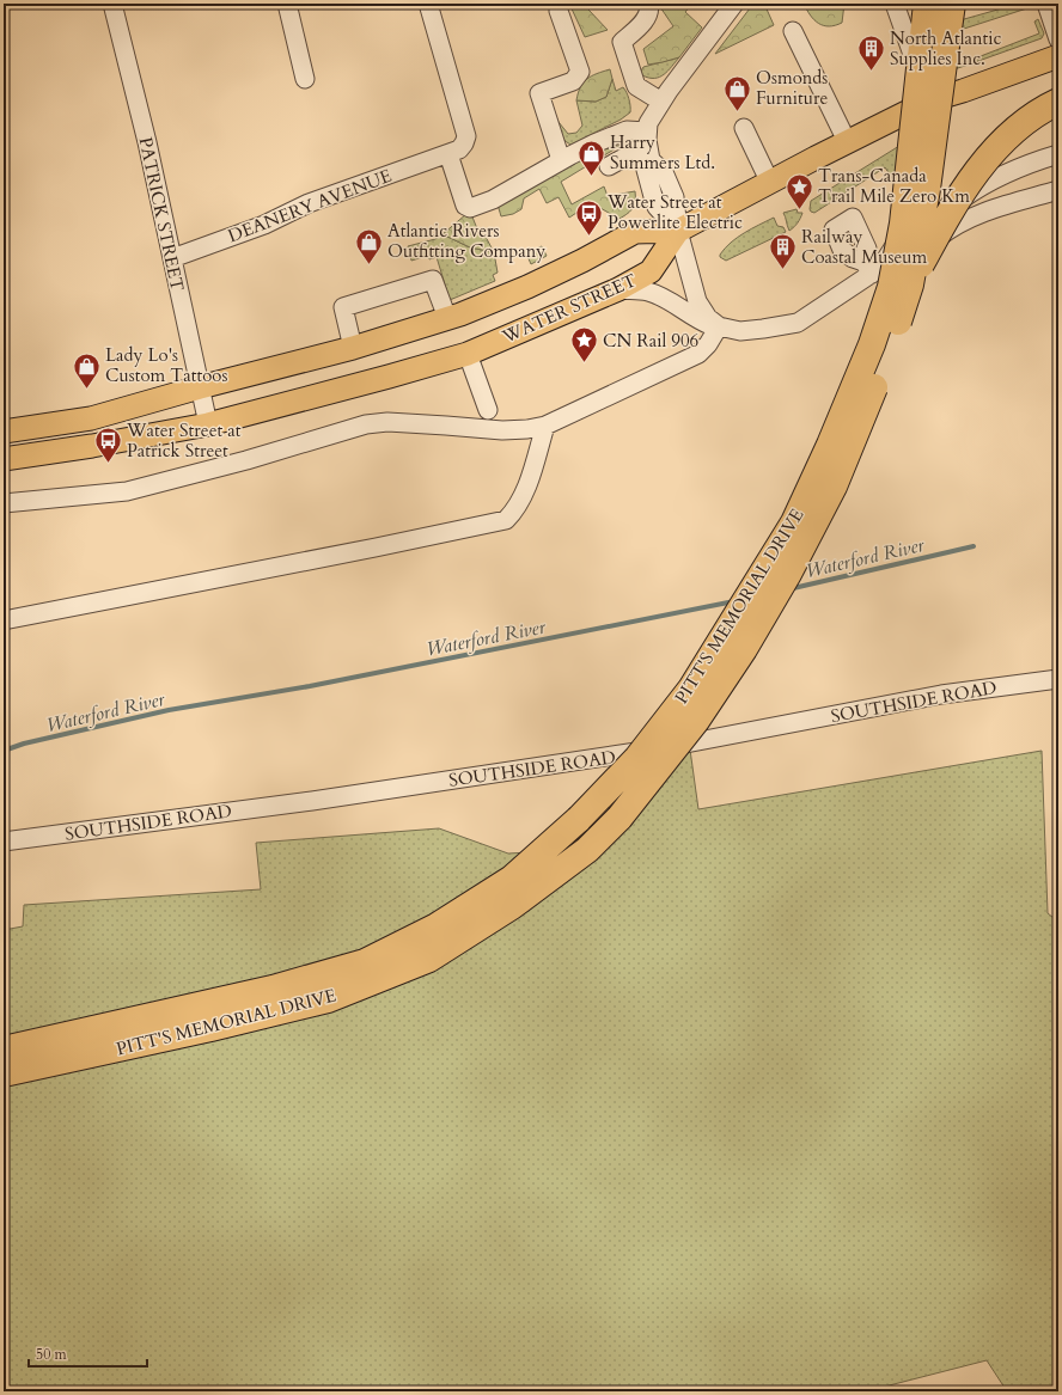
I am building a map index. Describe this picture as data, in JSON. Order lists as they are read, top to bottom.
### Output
{
  "streets": {
    "highway": ["PITT'S MEMORIAL DRIVE"],
    "main road": ["WATER STREET"],
    "street": ["DEANERY AVENUE", "PATRICK STREET", "SOUTHSIDE ROAD"]
  },
  "crossings": [
    ["DEANERY AVENUE", "PATRICK STREET"],
    ["PATRICK STREET", "WATER STREET"]
  ],
  "water": ["Waterford River"],
  "places": {
    "building": ["North Atlantic Supplies Inc.", "Railway Coastal Museum"],
    "shop": [
      "Osmonds Furniture",
      "Harry Summers Ltd.",
      "Atlantic Rivers Outfitting Company",
      "Lady Lo's Custom Tattoos"
    ],
    "place": ["Trans-Canada Trail Mile Zero Km", "CN Rail 906"],
    "bus stop": ["Water Street at Powerlite Electric", "Water Street at Patrick Street"]
  },
  "scale_bar": "50 m"
}
